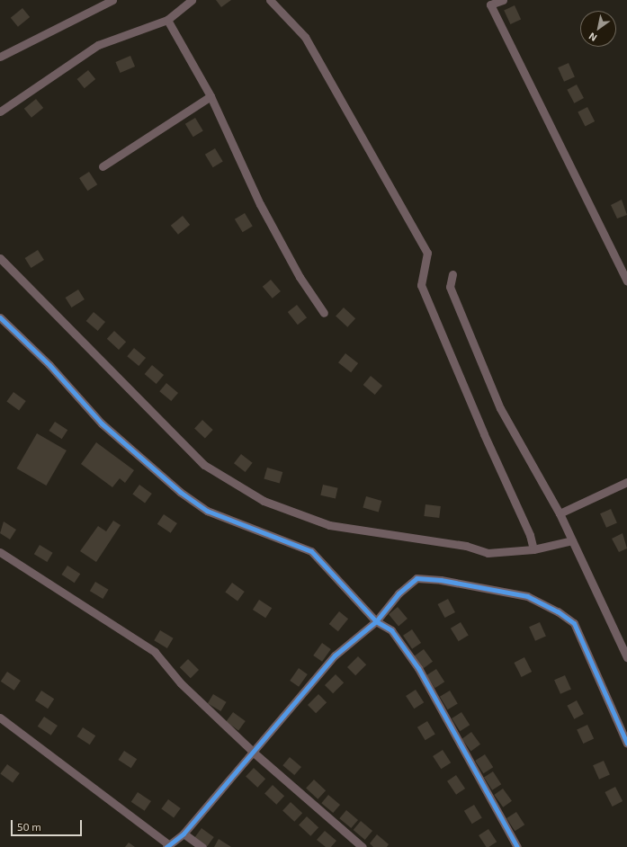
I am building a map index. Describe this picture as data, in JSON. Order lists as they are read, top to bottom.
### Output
{
  "scale_bar": "50 m",
  "north": "bottom left"
}
